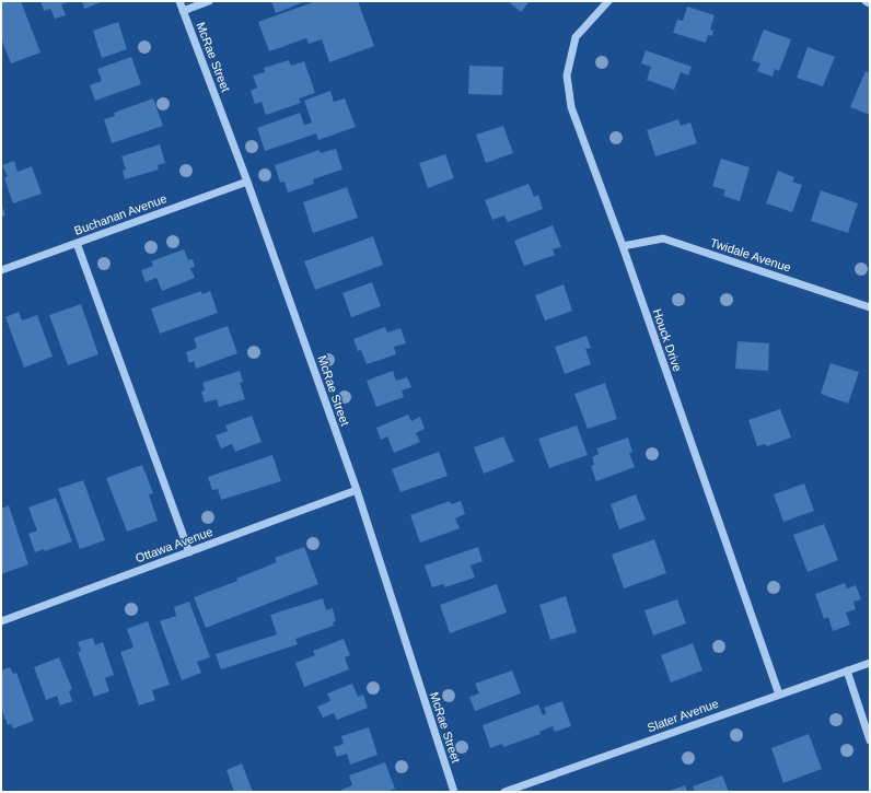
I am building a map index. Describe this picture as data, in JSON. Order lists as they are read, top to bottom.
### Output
{
  "streets": {
    "street": [
      "McRae Street",
      "Buchanan Avenue",
      "Twidale Avenue",
      "Houck Drive",
      "Ottawa Avenue",
      "Slater Avenue"
    ]
  },
  "crossings": [
    ["McRae Street", "Buchanan Avenue"],
    ["McRae Street", "Ottawa Avenue"],
    ["Twidale Avenue", "Houck Drive"],
    ["Houck Drive", "Slater Avenue"]
  ]
}
